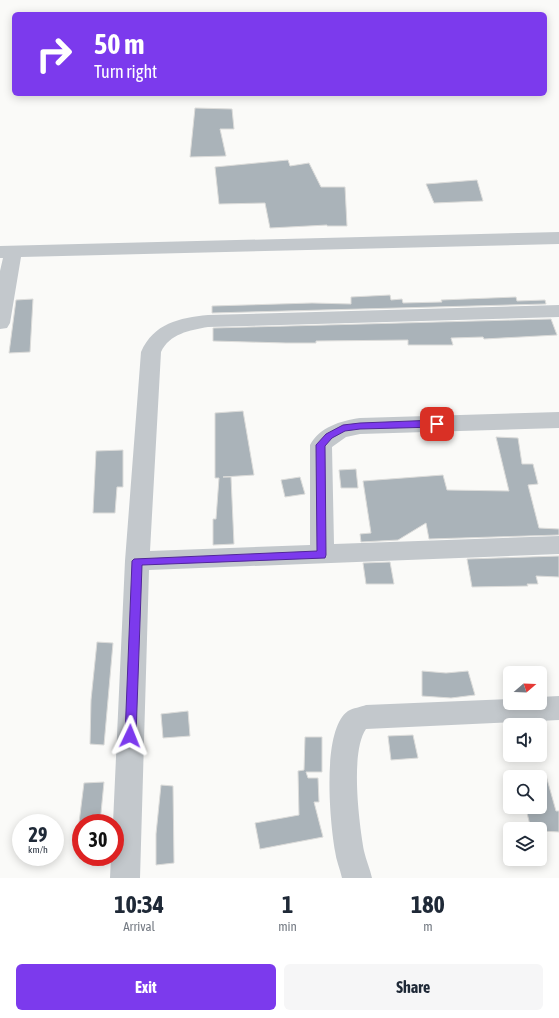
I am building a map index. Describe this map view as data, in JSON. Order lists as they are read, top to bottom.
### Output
{
  "north": "right",
  "page": {
    "turn": ["50 m", "Turn right"],
    "speed": "29 km/h",
    "limit": "30",
    "eta": [
      "10:34",
      "Arrival",
      "1",
      "min",
      "180",
      "m"
    ],
    "buttons": ["Exit", "Share"]
  }
}
